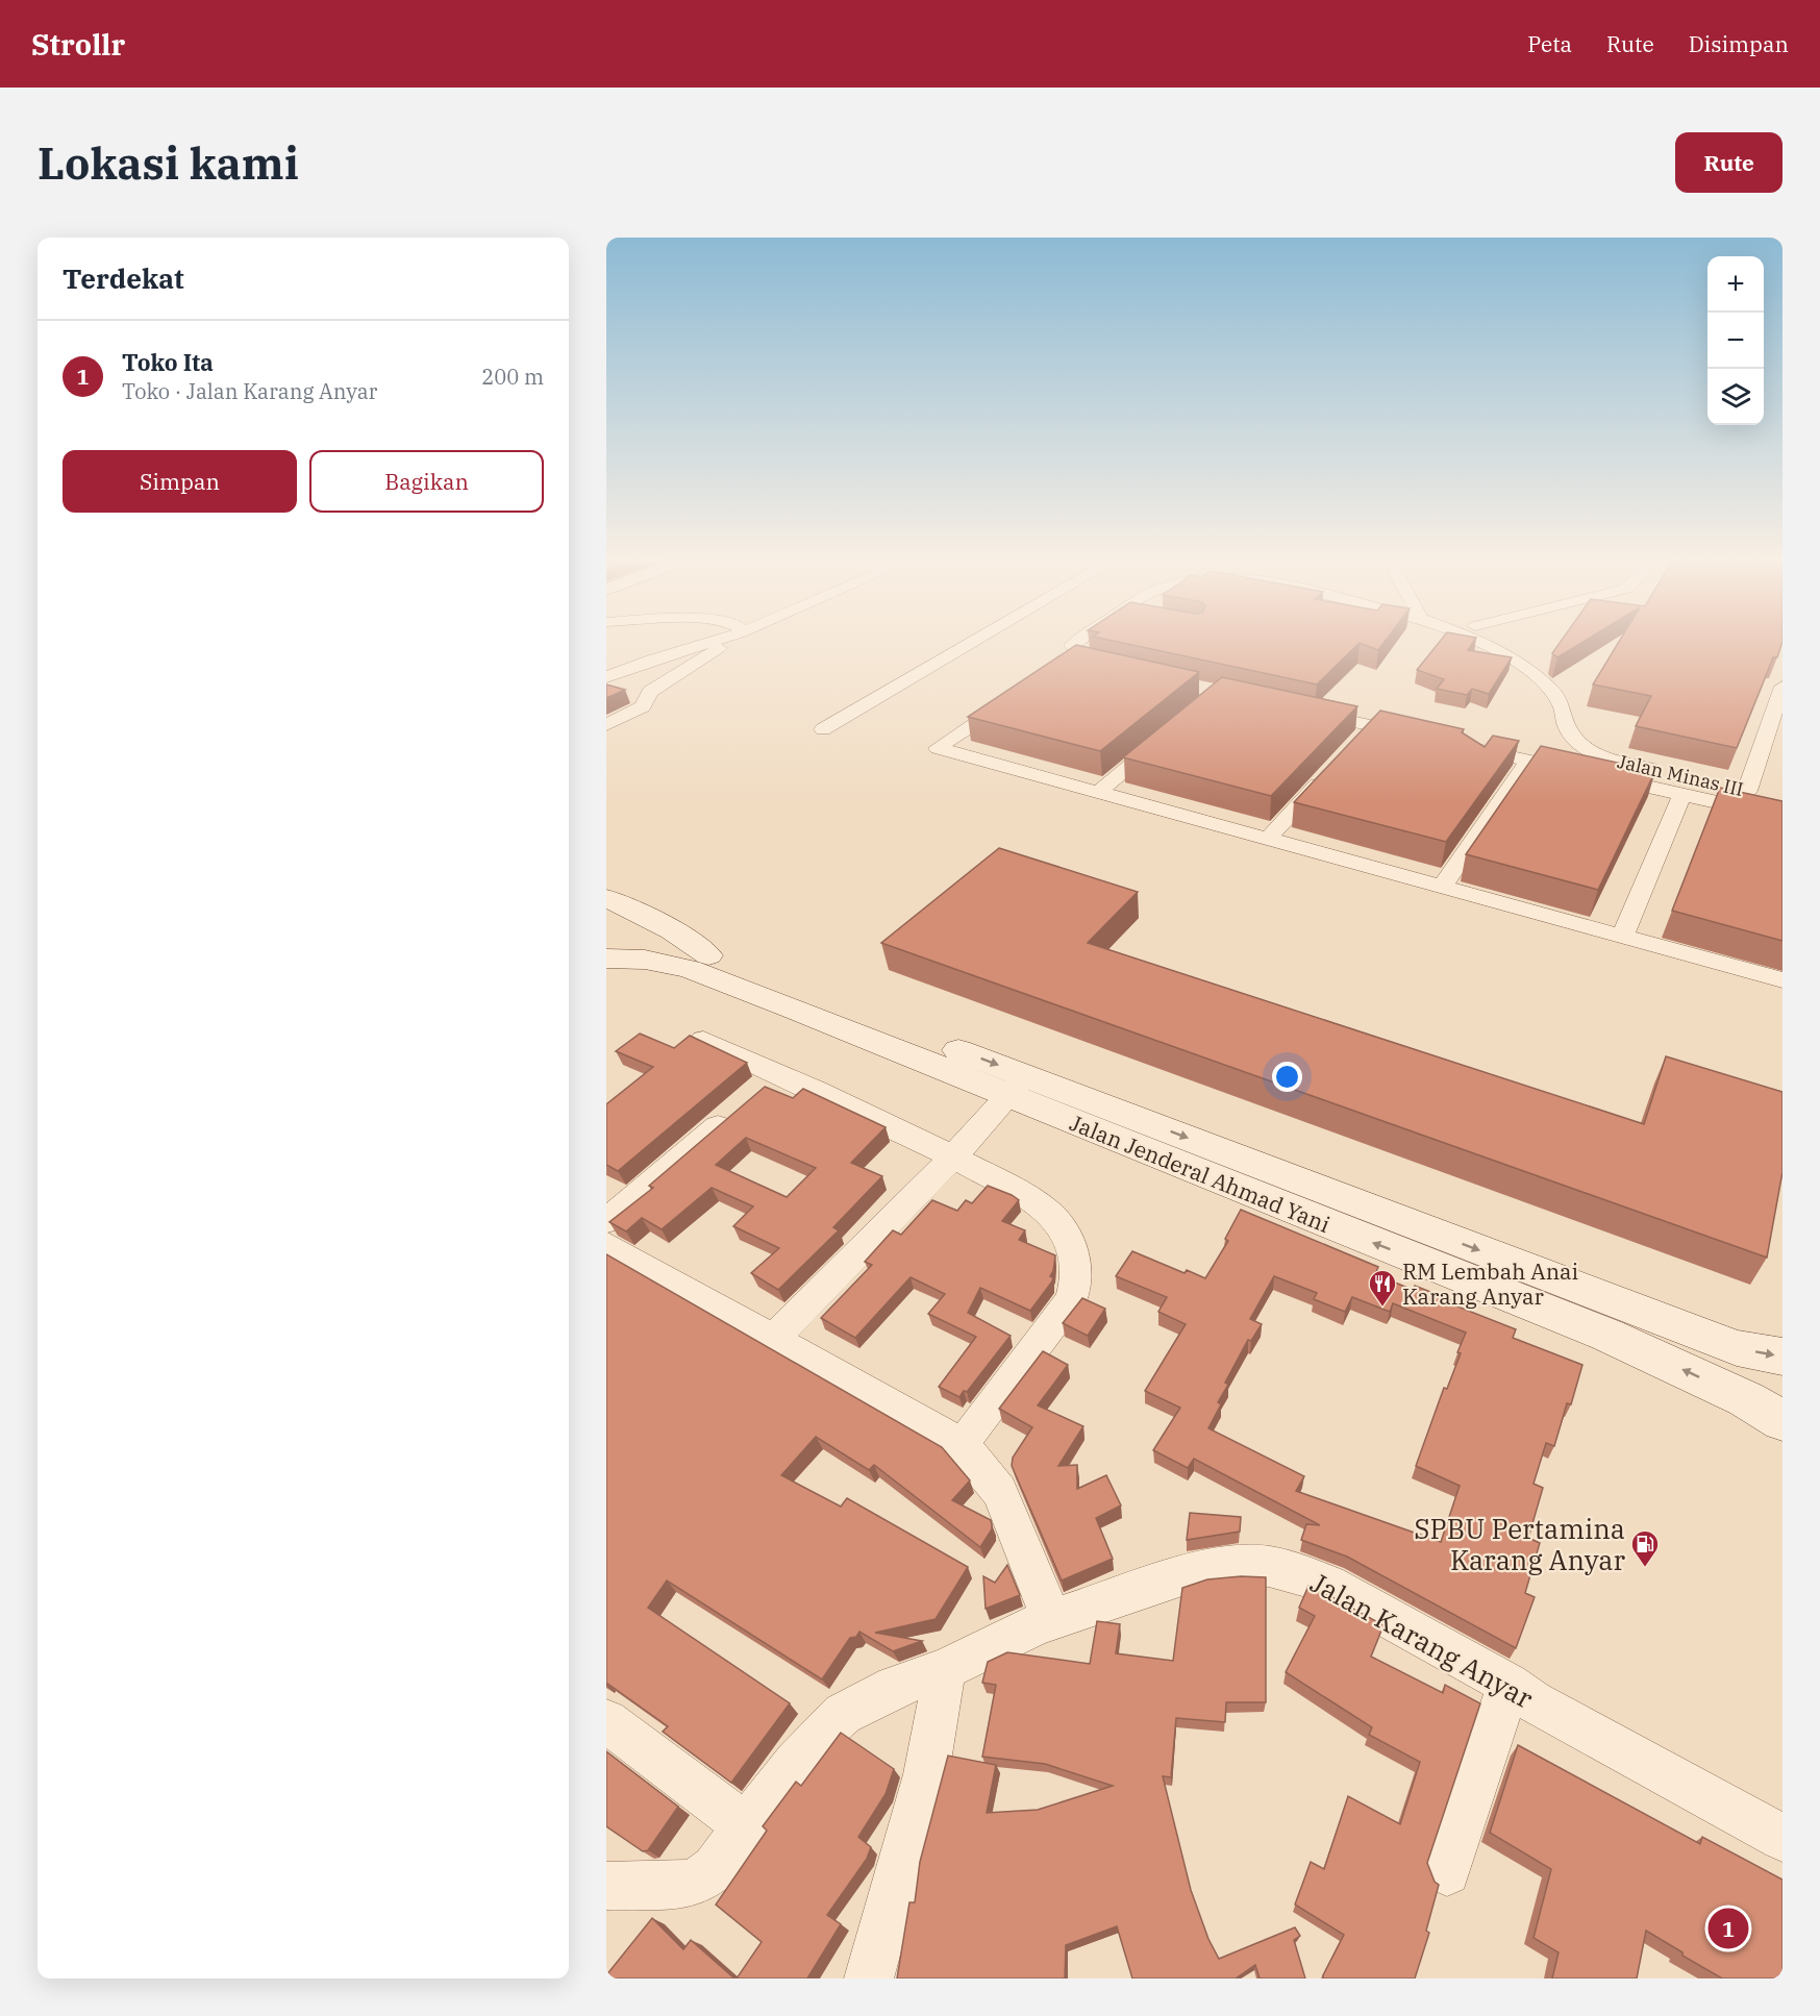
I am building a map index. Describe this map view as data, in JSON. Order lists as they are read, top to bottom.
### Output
{
  "streets": {
    "main road": ["Jalan Jenderal Ahmad Yani"],
    "street": ["Jalan Minas III", "Jalan Karang Anyar"]
  },
  "places": {
    "restaurant": ["RM Lembah Anai Karang Anyar"],
    "fuel station": ["SPBU Pertamina Karang Anyar"]
  },
  "page": {
    "header": "Strollr",
    "nav": ["Peta", "Rute", "Disimpan"],
    "buttons": [
      "Rute",
      ["Simpan", "Bagikan"]
    ],
    "title": "Lokasi kami",
    "heading": "Terdekat",
    "map_buttons": ["+", "−"],
    "list": [
      {
        "mark": "1",
        "name": "Toko Ita",
        "note": "Toko · Jalan Karang Anyar",
        "value": "200 m"
      }
    ],
    "pins": "1"
  }
}
